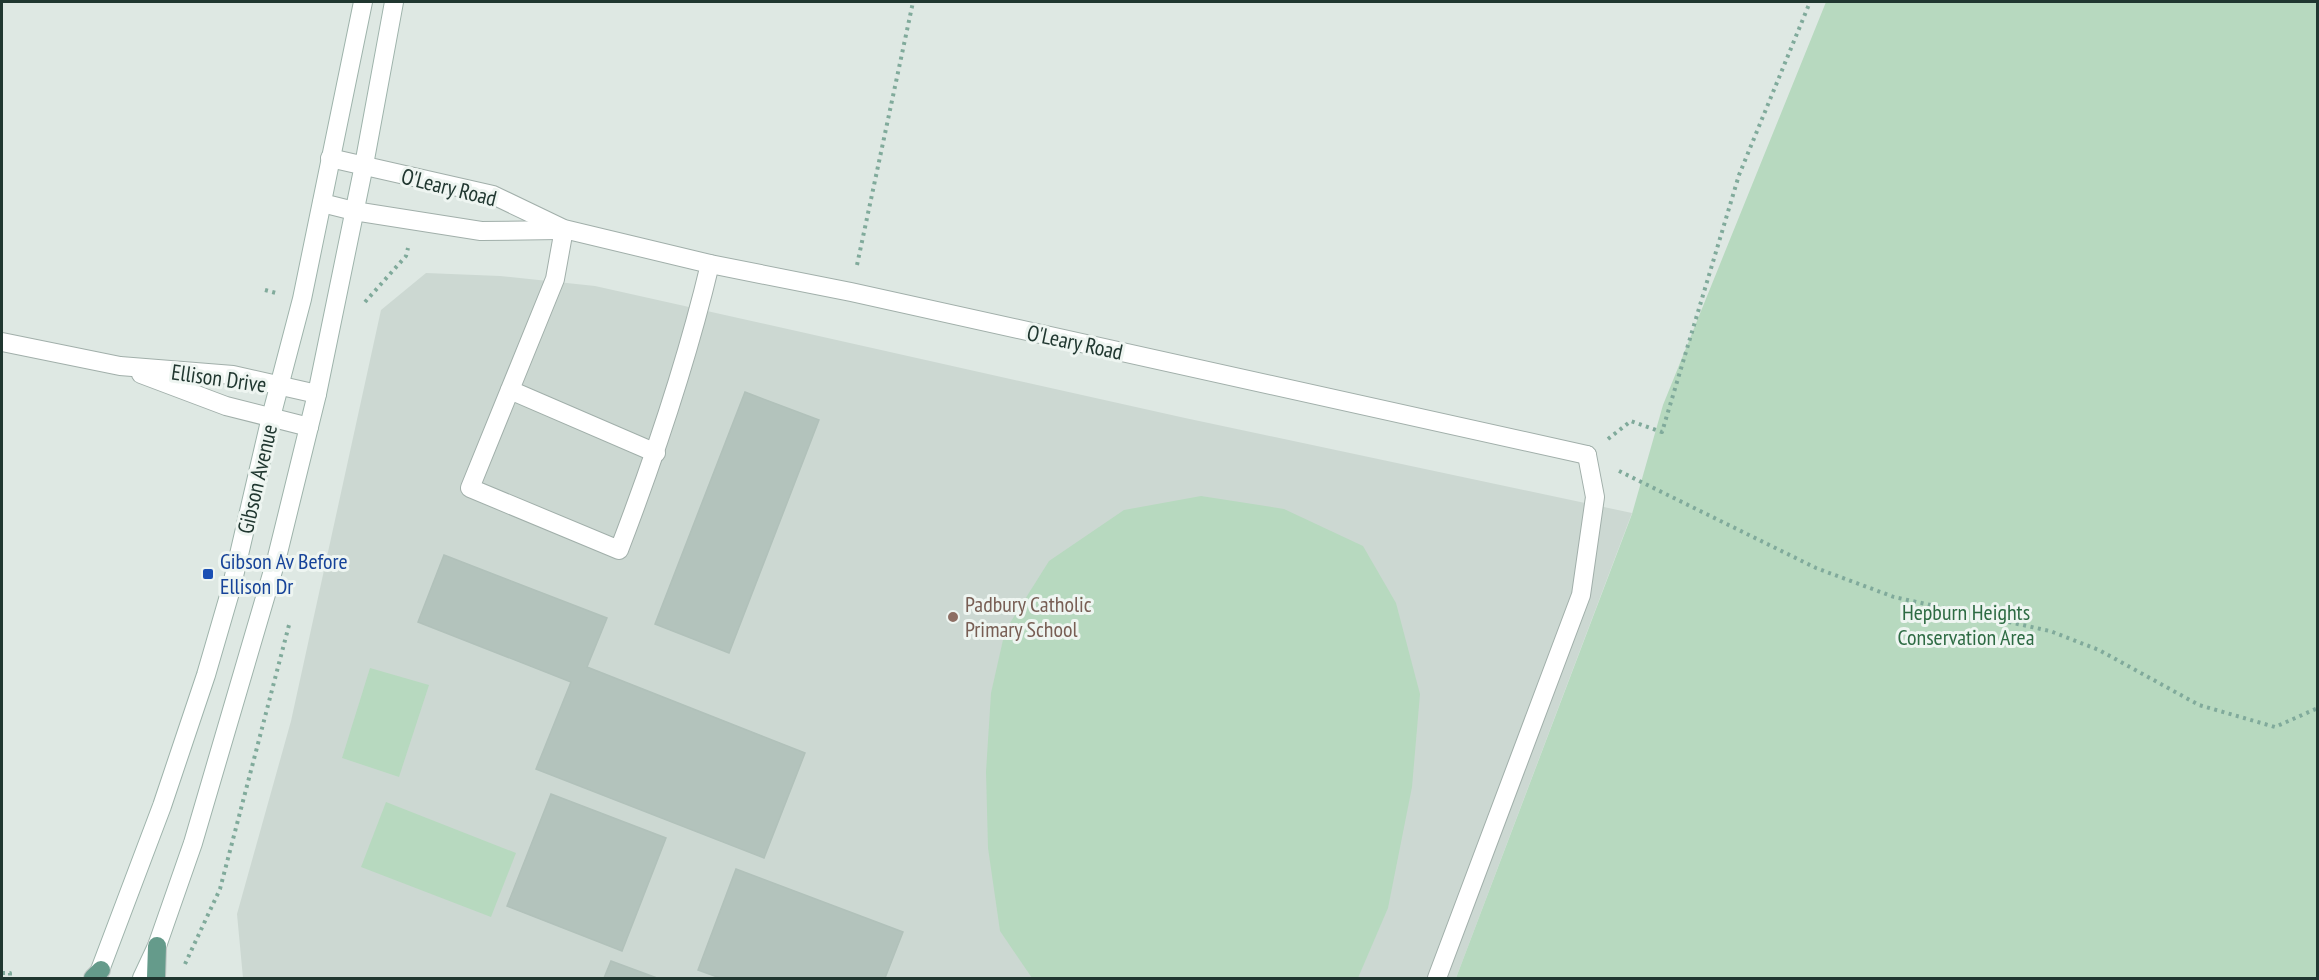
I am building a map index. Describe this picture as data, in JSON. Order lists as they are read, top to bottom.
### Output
{
  "streets": {
    "street": ["O'Leary Road", "Ellison Drive", "Gibson Avenue"]
  },
  "crossings": [
    ["O'Leary Road", "Gibson Avenue"],
    ["Ellison Drive", "Gibson Avenue"]
  ],
  "parks": ["Hepburn Heights Conservation Area"],
  "places": {
    "transit": ["Gibson Av Before Ellison Dr"],
    "other": ["Padbury Catholic Primary School"]
  }
}
